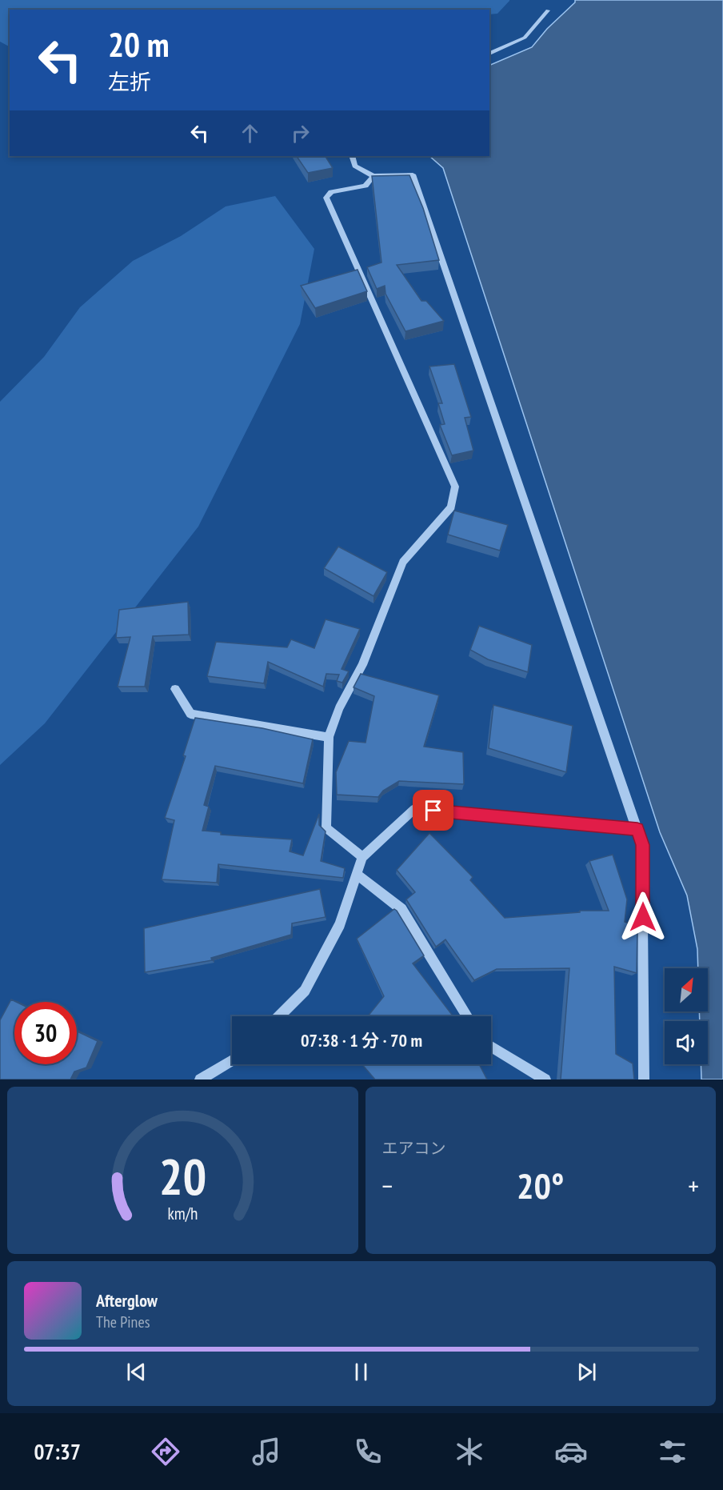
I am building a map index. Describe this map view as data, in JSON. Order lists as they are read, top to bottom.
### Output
{
  "north": "top right",
  "page": {
    "turn": ["20 m", "左折"],
    "limit": "30",
    "trip": "07:38 · 1 分 · 70 m",
    "tile": "エアコン",
    "heat": ["−", "20°", "+"],
    "song": ["Afterglow", "The Pines"],
    "tabs": "07:37",
    "gauge": ["20", "km/h"]
  }
}
